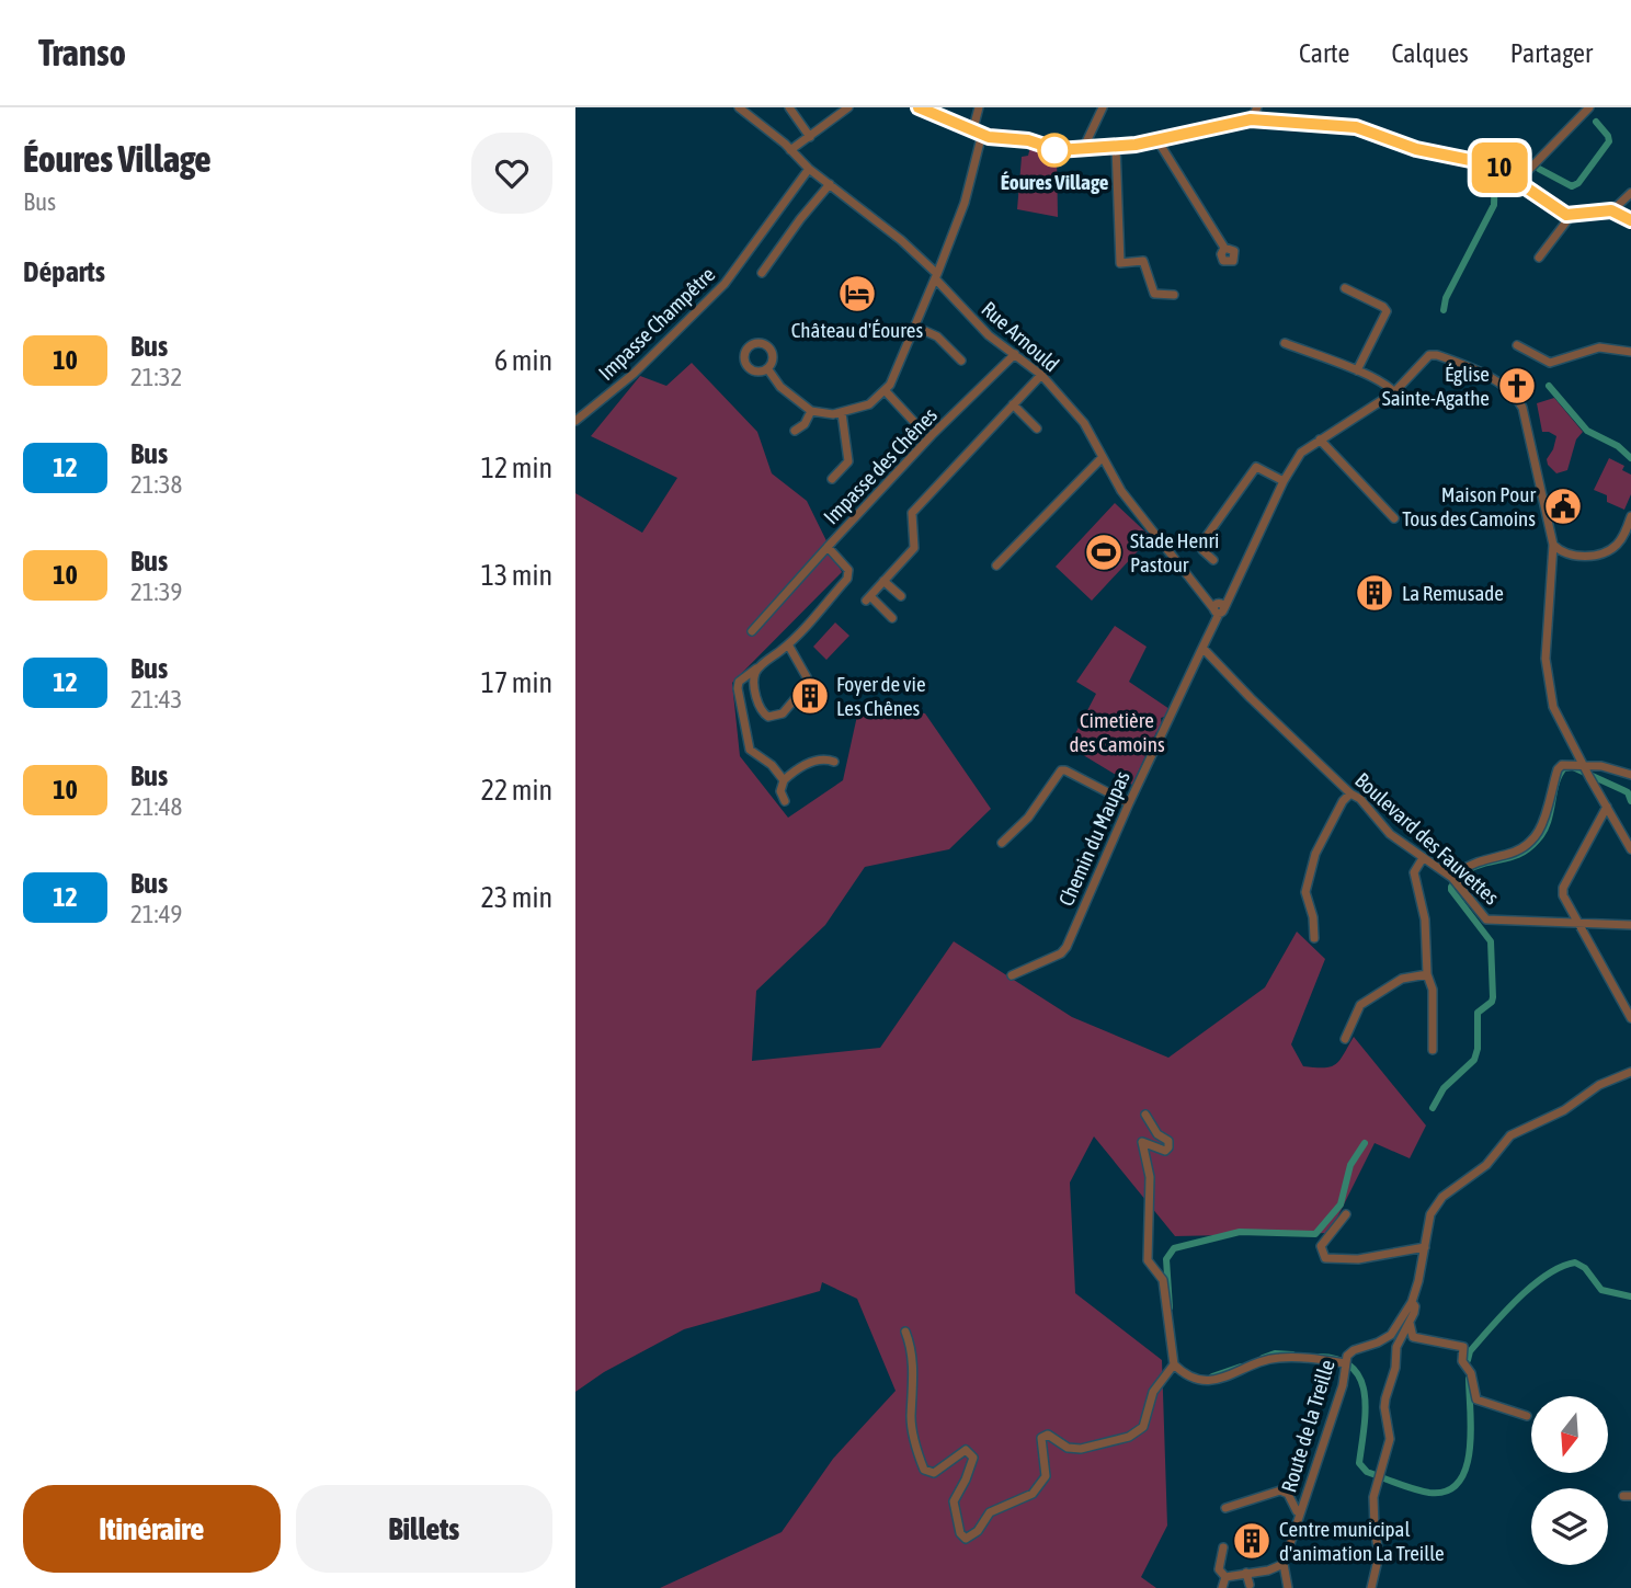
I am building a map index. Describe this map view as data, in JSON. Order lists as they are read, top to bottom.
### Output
{
  "streets": {
    "street": [
      "Impasse Champêtre",
      "Rue Arnould",
      "Impasse des Chênes",
      "Chemin du Maupas",
      "Boulevard des Fauvettes",
      "Route de la Treille"
    ]
  },
  "crossings": [
    ["Impasse Champêtre", "Rue Arnould"],
    ["Rue Arnould", "Impasse des Chênes"],
    ["Chemin du Maupas", "Boulevard des Fauvettes"]
  ],
  "parks": ["Cimetière des Camoins"],
  "places": {
    "other": ["Éoures Village"],
    "hotel": ["Château d'Éoures"],
    "church": ["Église Sainte-Agathe"],
    "public building": ["Maison Pour Tous des Camoins"],
    "sports": ["Stade Henri Pastour"],
    "building": ["La Remusade", "Foyer de vie Les Chênes", "Centre municipal d'animation La Treille"]
  },
  "lines": ["bus line 10"],
  "north": "bottom",
  "page": {
    "header": "Transo",
    "nav": ["Carte", "Calques", "Partager"],
    "heading": [
      ["Éoures Village", "Bus"],
      "Départs"
    ],
    "on_map": "10",
    "list": [
      {
        "mark": "10",
        "name": "Bus",
        "note": "21:32",
        "value": "6 min"
      },
      {
        "mark": "12",
        "name": "Bus",
        "note": "21:38",
        "value": "12 min"
      },
      {
        "mark": "10",
        "name": "Bus",
        "note": "21:39",
        "value": "13 min"
      },
      {
        "mark": "12",
        "name": "Bus",
        "note": "21:43",
        "value": "17 min"
      },
      {
        "mark": "10",
        "name": "Bus",
        "note": "21:48",
        "value": "22 min"
      },
      {
        "mark": "12",
        "name": "Bus",
        "note": "21:49",
        "value": "23 min"
      }
    ],
    "buttons": ["Itinéraire", "Billets"]
  }
}
